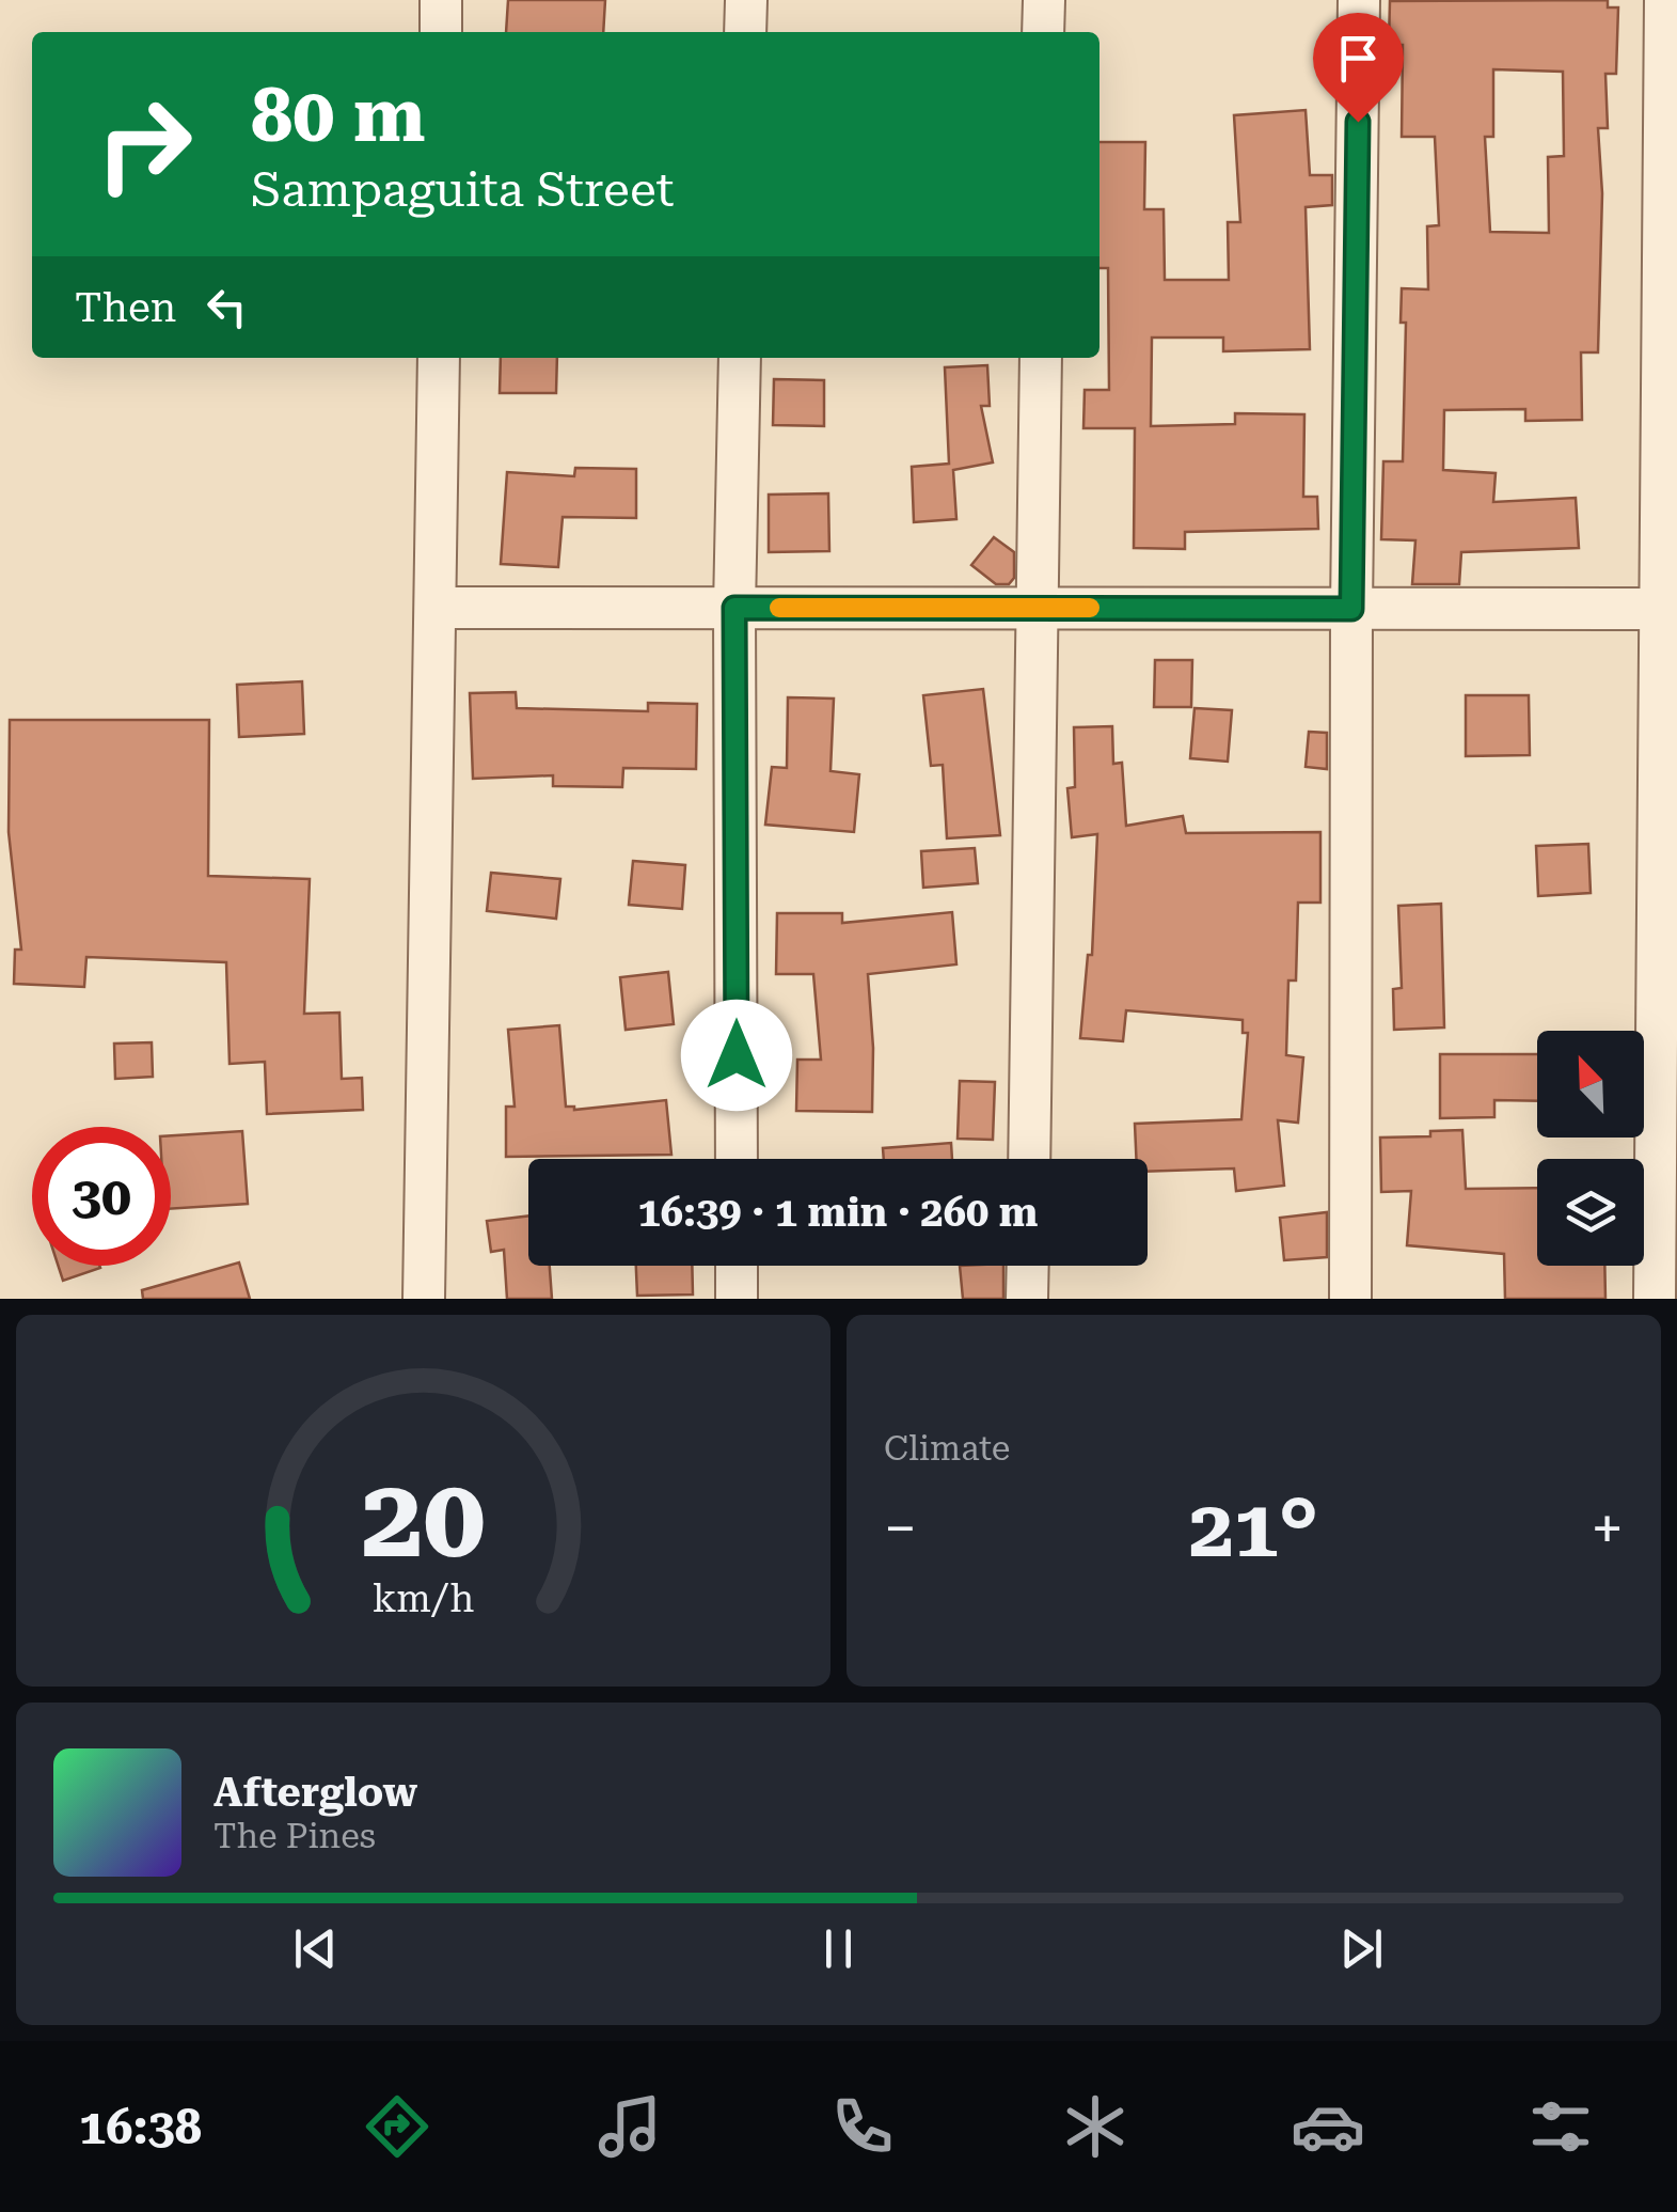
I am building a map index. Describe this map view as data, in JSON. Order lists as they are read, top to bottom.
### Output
{
  "north": "top left",
  "page": {
    "turn": ["80 m", "Sampaguita Street"],
    "then": "Then",
    "limit": "30",
    "trip": "16:39 · 1 min · 260 m",
    "tile": "Climate",
    "heat": ["−", "21°", "+"],
    "song": ["Afterglow", "The Pines"],
    "tabs": "16:38",
    "gauge": ["20", "km/h"]
  }
}
